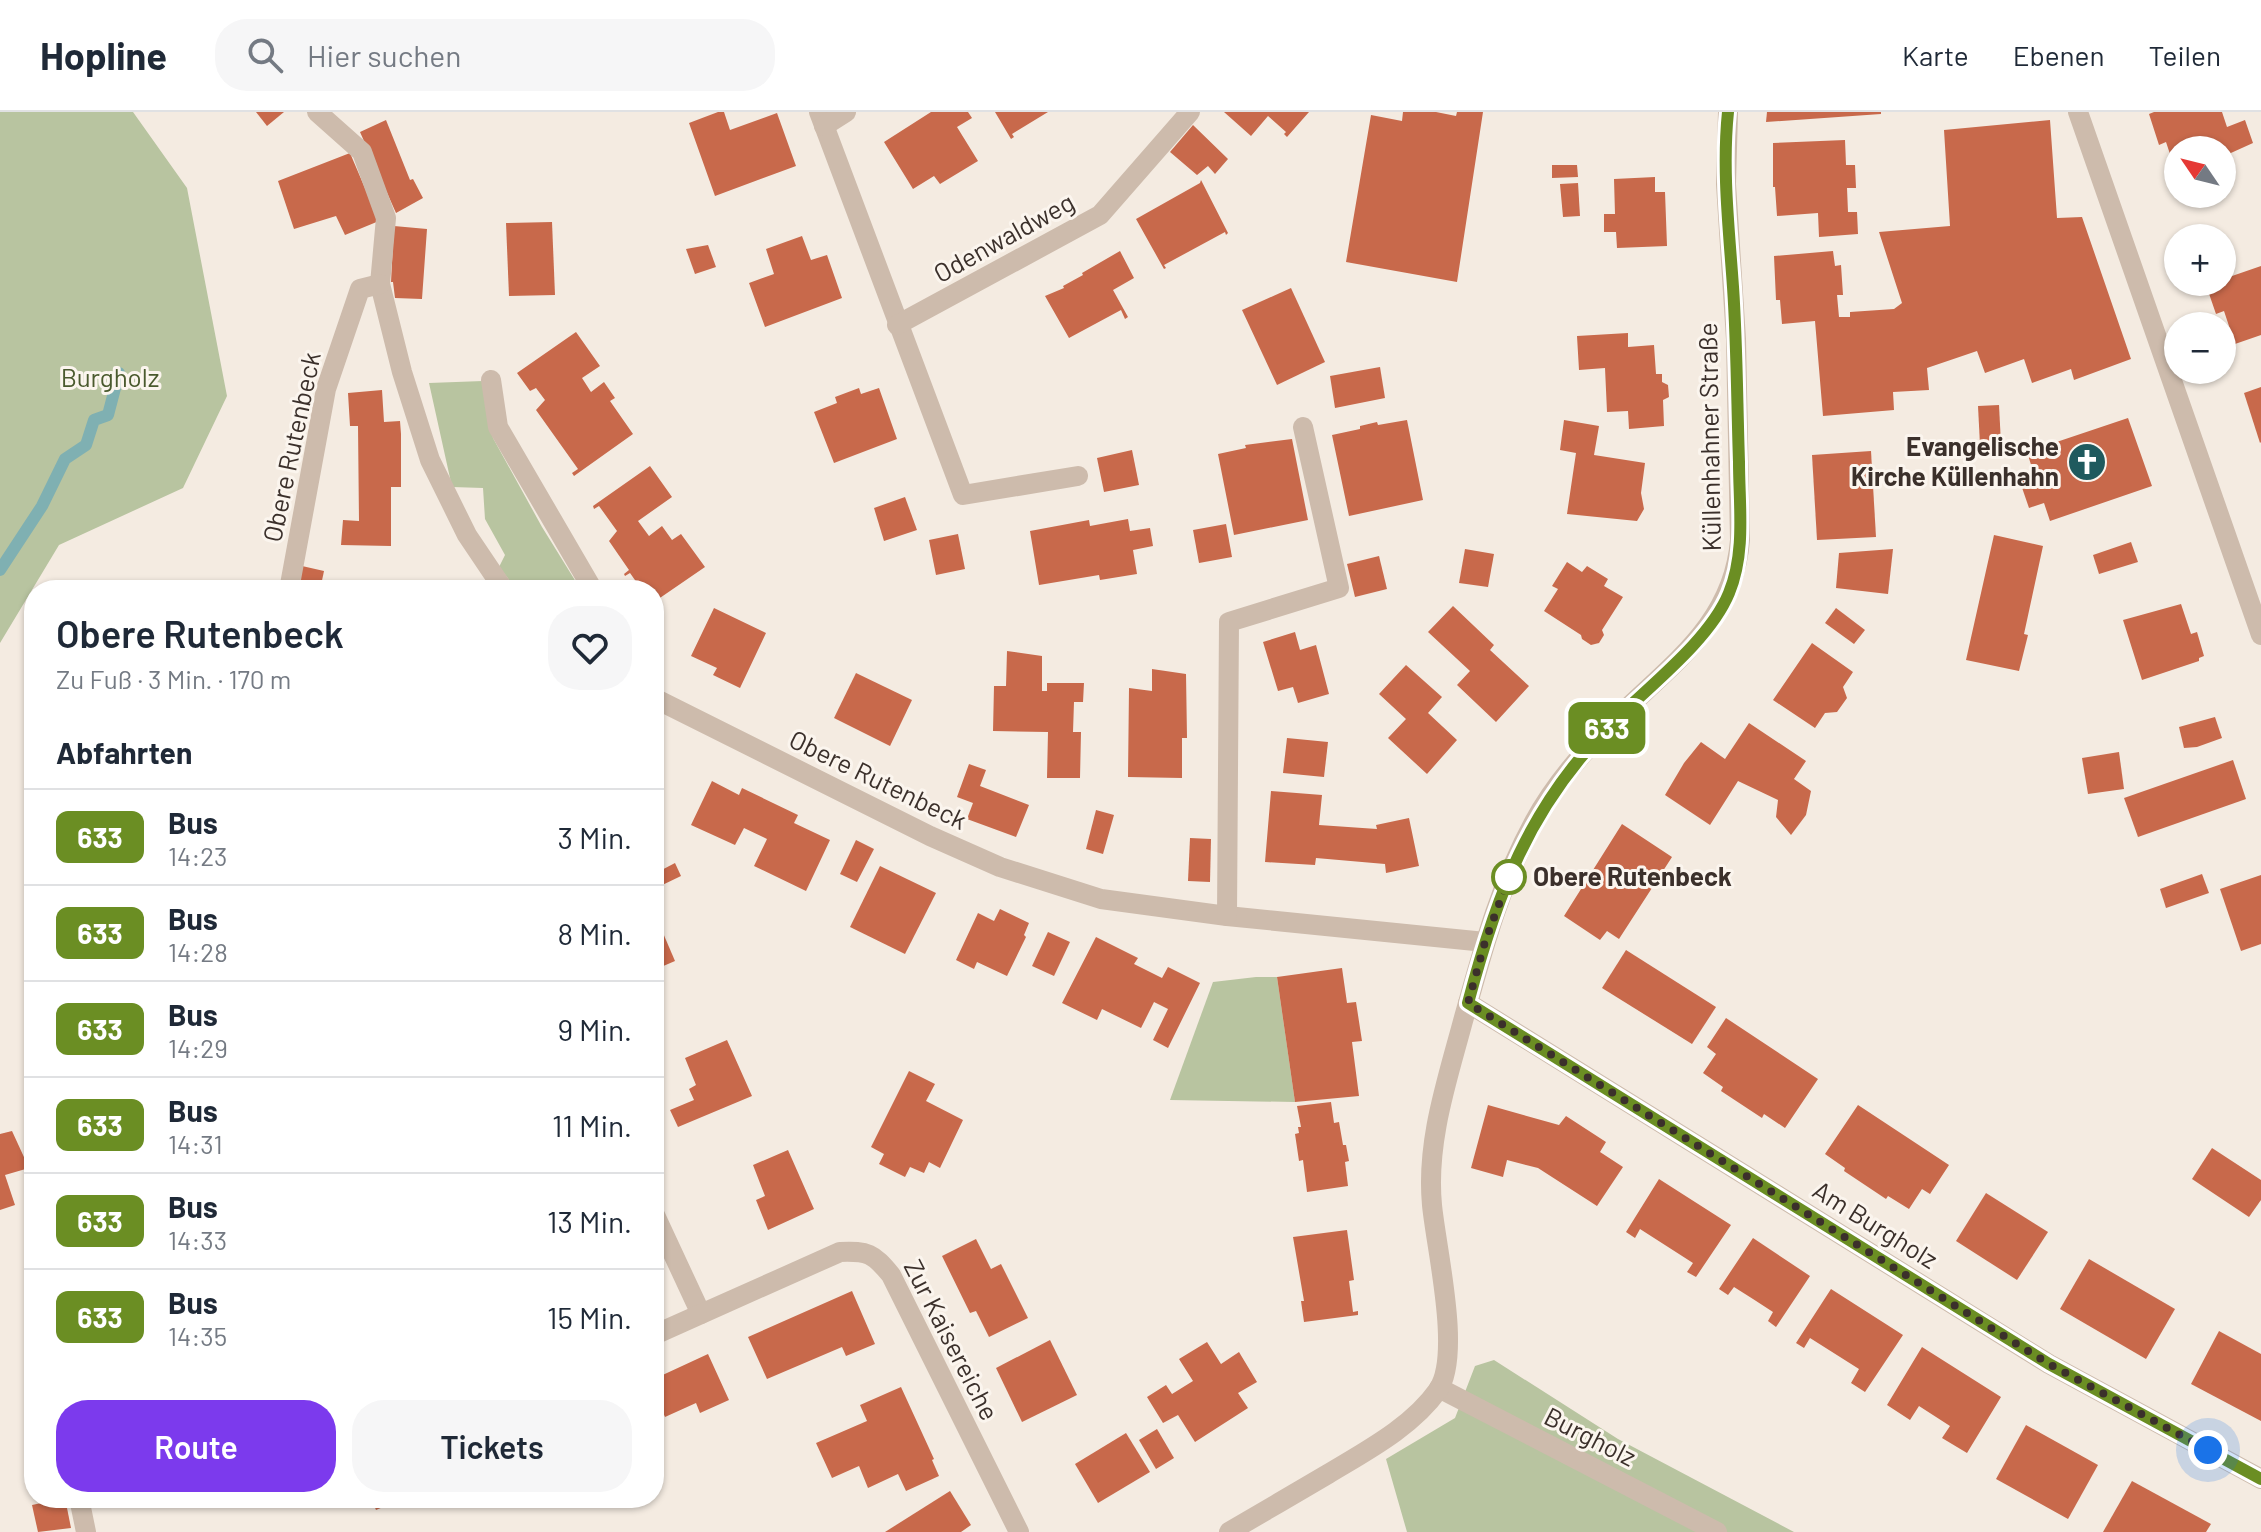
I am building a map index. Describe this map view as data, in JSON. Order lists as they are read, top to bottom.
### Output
{
  "streets": {
    "street": [
      "Odenwaldweg",
      "Küllenhahner Straße",
      "Obere Rutenbeck",
      "Am Burgholz",
      "Zur Kaisereiche",
      "Burgholz"
    ]
  },
  "crossings": [
    ["Küllenhahner Straße", "Obere Rutenbeck"],
    ["Küllenhahner Straße", "Am Burgholz"],
    ["Küllenhahner Straße", "Burgholz"]
  ],
  "parks": ["Burgholz"],
  "places": {
    "church": ["Evangelische Kirche Küllenhahn"],
    "other": ["Obere Rutenbeck"]
  },
  "lines": ["bus line 633"],
  "north": "top left",
  "page": {
    "header": "Hopline",
    "search": "Hier suchen",
    "nav": ["Karte", "Ebenen", "Teilen"],
    "on_map": "633",
    "map_buttons": ["+", "−"],
    "heading": [
      ["Obere Rutenbeck", "Zu Fuß · 3 Min. · 170 m"],
      "Abfahrten"
    ],
    "list": [
      {
        "mark": "633",
        "name": "Bus",
        "note": "14:23",
        "value": "3 Min."
      },
      {
        "mark": "633",
        "name": "Bus",
        "note": "14:28",
        "value": "8 Min."
      },
      {
        "mark": "633",
        "name": "Bus",
        "note": "14:29",
        "value": "9 Min."
      },
      {
        "mark": "633",
        "name": "Bus",
        "note": "14:31",
        "value": "11 Min."
      },
      {
        "mark": "633",
        "name": "Bus",
        "note": "14:33",
        "value": "13 Min."
      },
      {
        "mark": "633",
        "name": "Bus",
        "note": "14:35",
        "value": "15 Min."
      }
    ],
    "buttons": ["Route", "Tickets"]
  }
}
